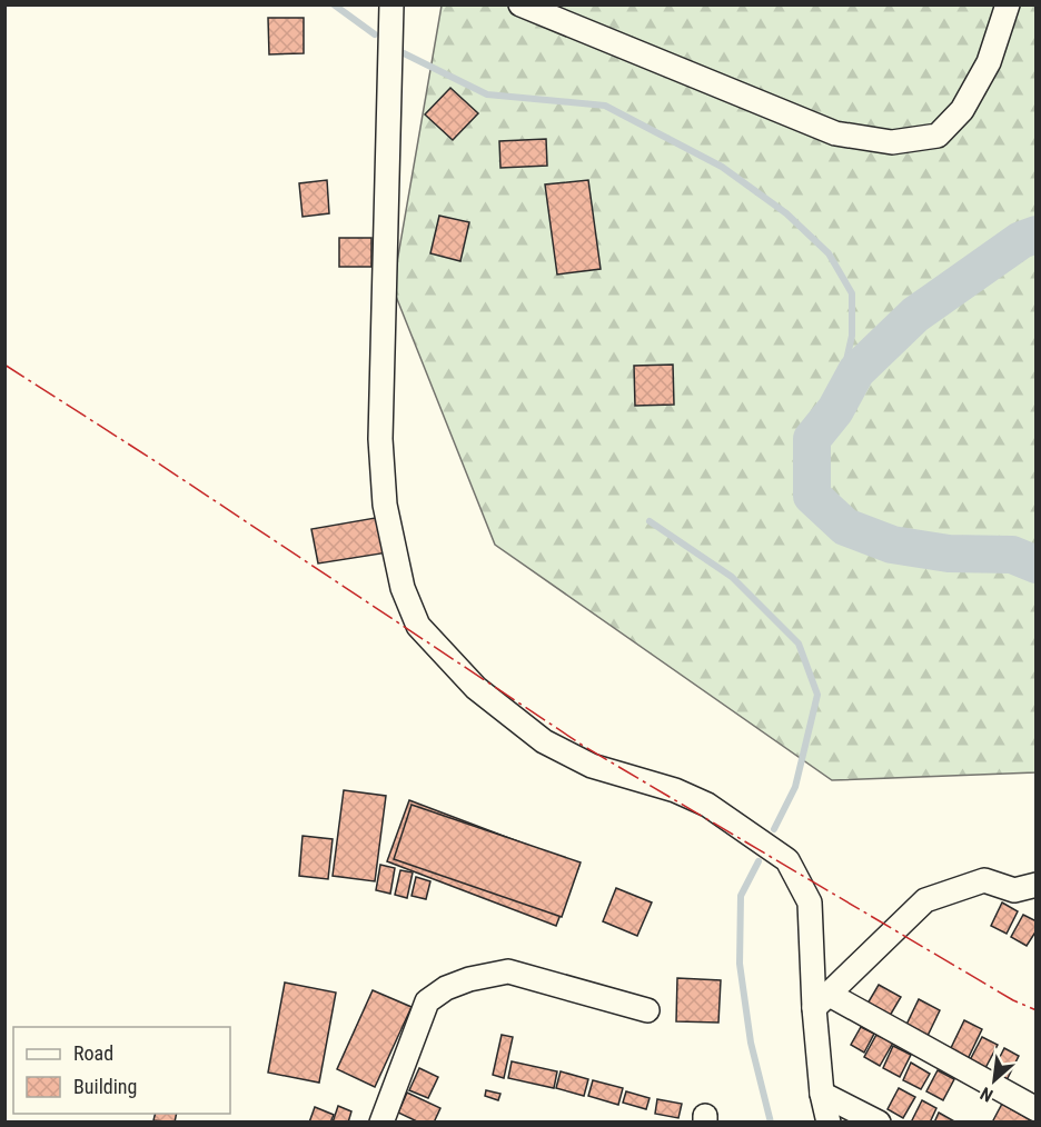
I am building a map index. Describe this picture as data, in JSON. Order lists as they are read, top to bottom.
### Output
{
  "legend": ["Road", "Building"],
  "north": "bottom left"
}
